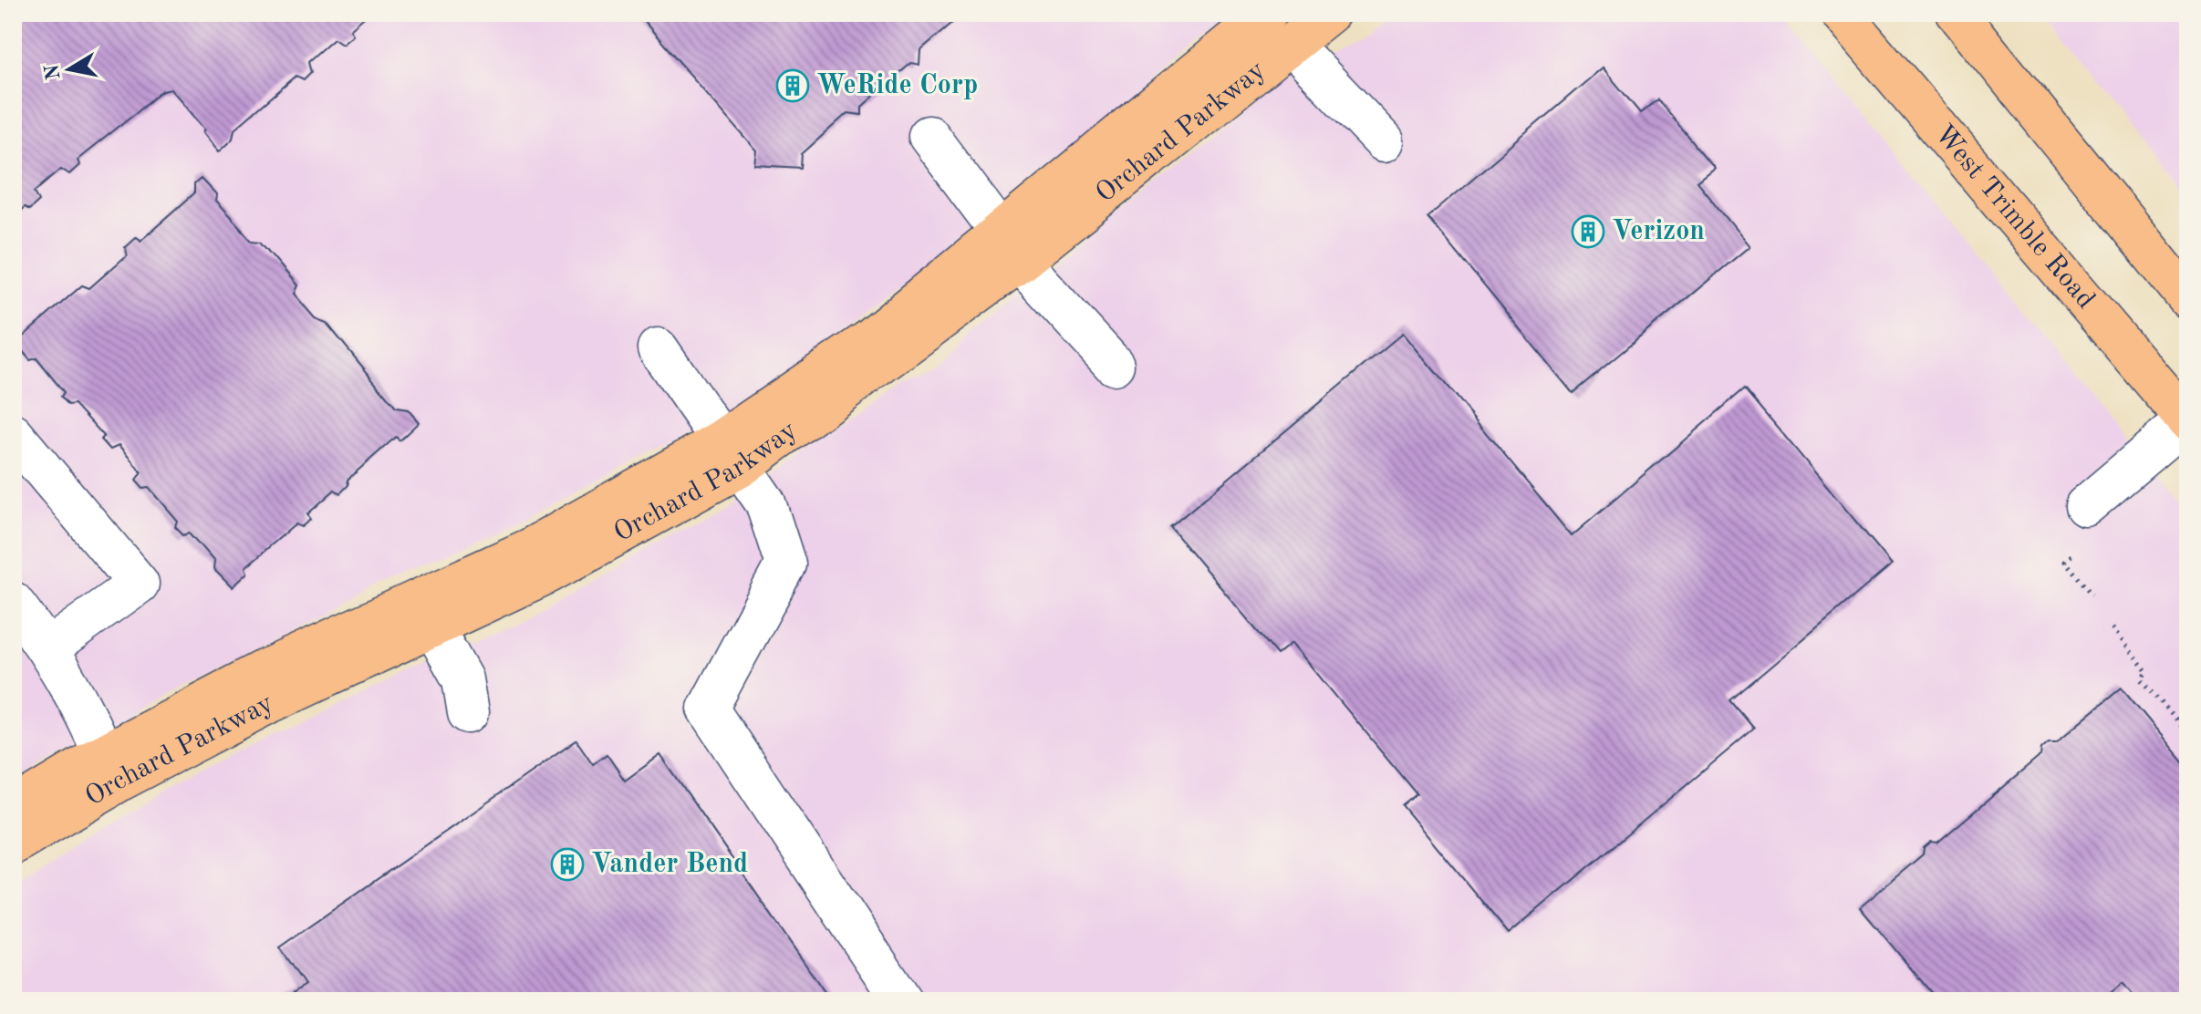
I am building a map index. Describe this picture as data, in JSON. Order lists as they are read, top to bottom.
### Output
{
  "streets": {
    "main road": ["Orchard Parkway", "West Trimble Road"]
  },
  "places": {
    "building": ["WeRide Corp", "Verizon", "Vander Bend"]
  },
  "north": "left"
}
